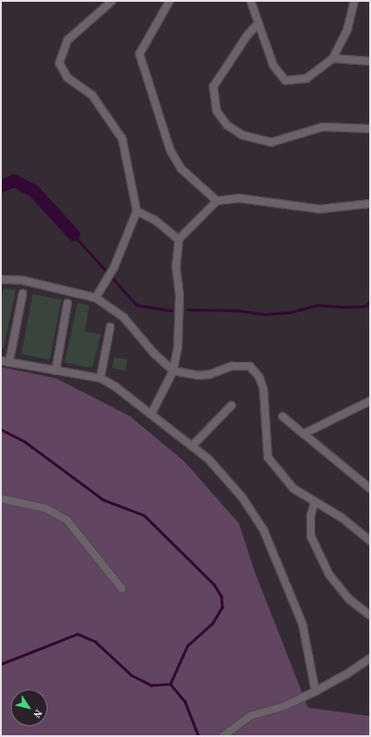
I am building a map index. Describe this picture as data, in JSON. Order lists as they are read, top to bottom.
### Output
{
  "north": "bottom right"
}
